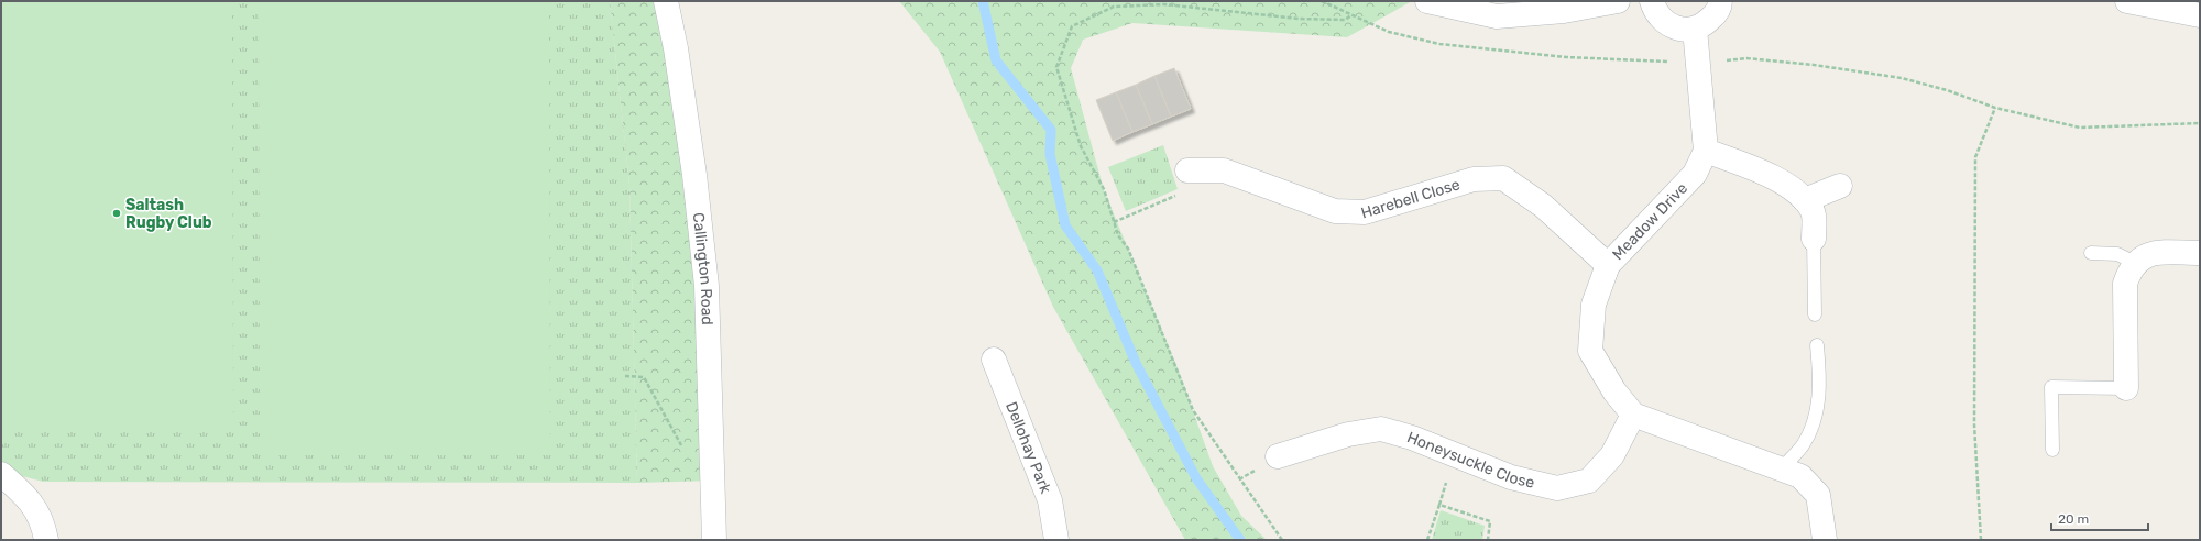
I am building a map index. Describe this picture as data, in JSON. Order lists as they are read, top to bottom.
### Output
{
  "streets": {
    "street": [
      "Harebell Close",
      "Meadow Drive",
      "Callington Road",
      "Dellohay Park",
      "Honeysuckle Close"
    ]
  },
  "crossings": [
    ["Harebell Close", "Meadow Drive"],
    ["Meadow Drive", "Honeysuckle Close"]
  ],
  "places": ["Saltash Rugby Club"],
  "scale_bar": "20 m"
}
